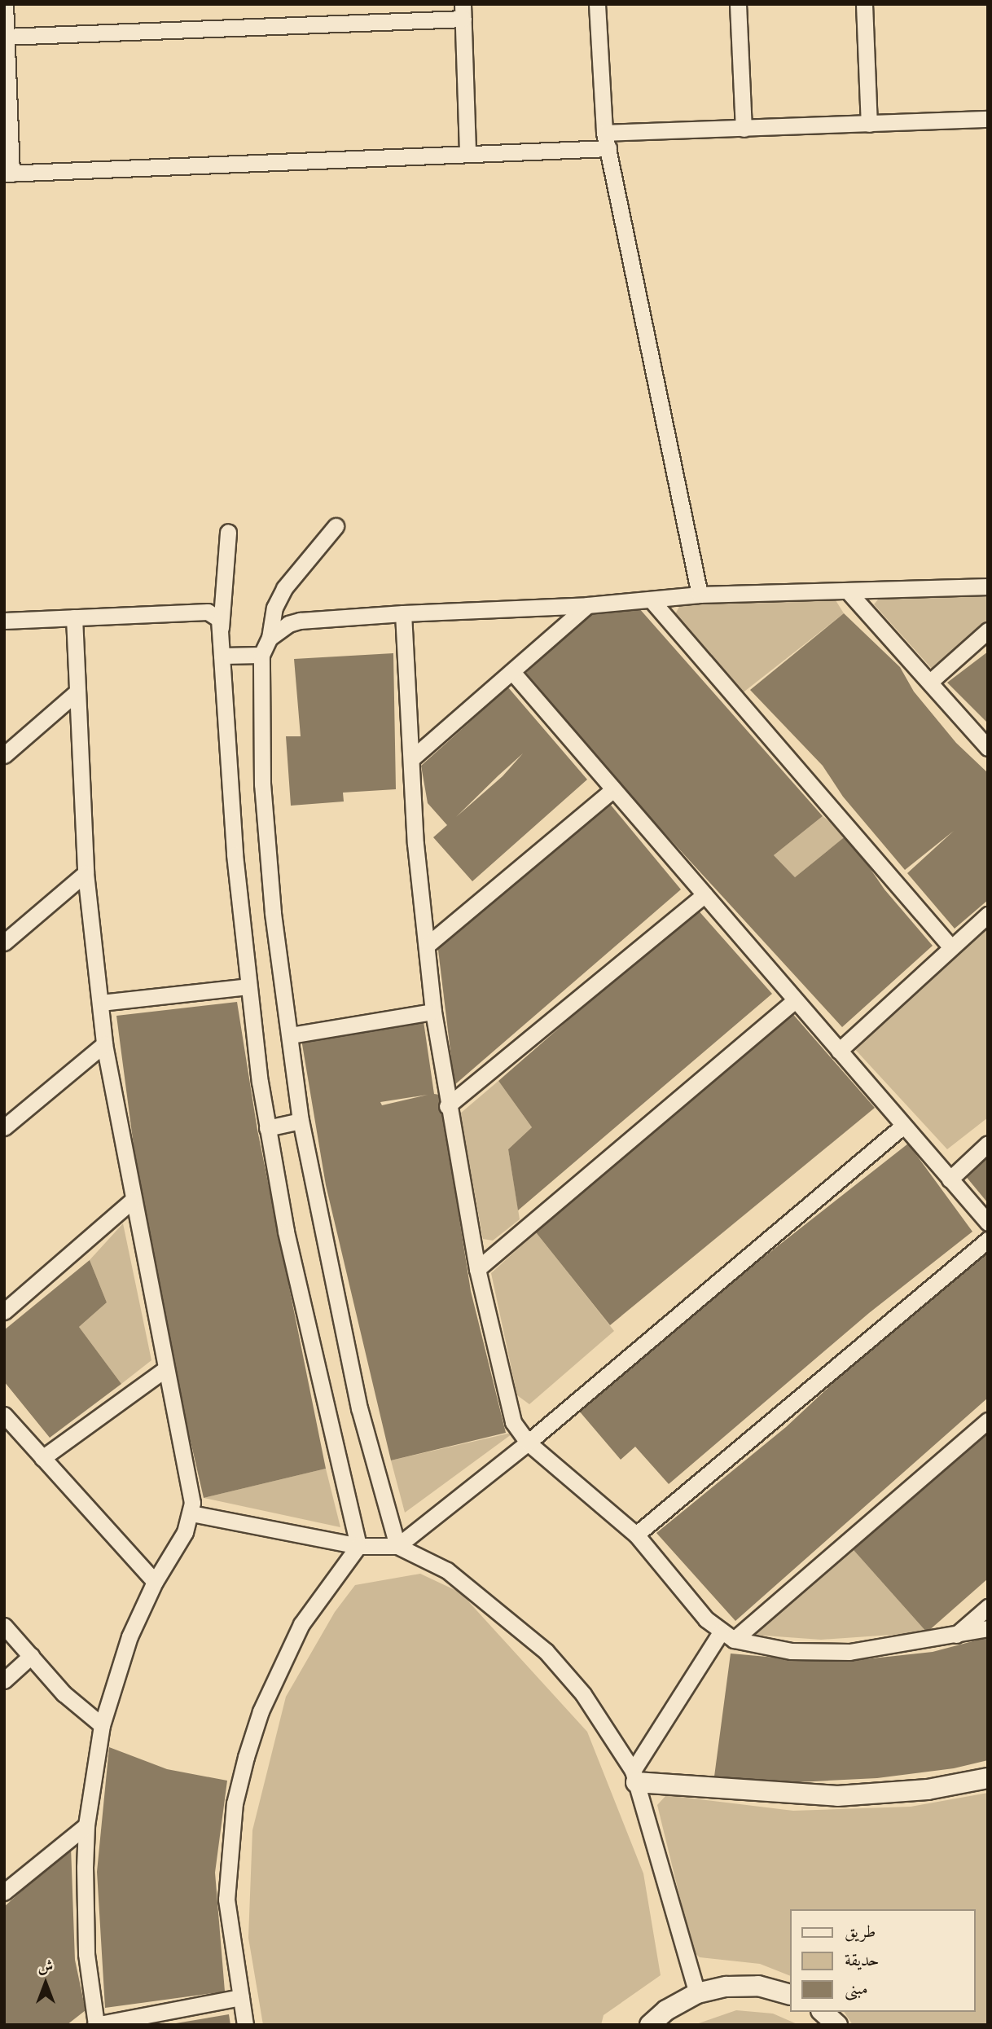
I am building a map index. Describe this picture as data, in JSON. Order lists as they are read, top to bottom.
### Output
{
  "legend": ["طريق", "حديقة", "مبنى"],
  "north": "top"
}
